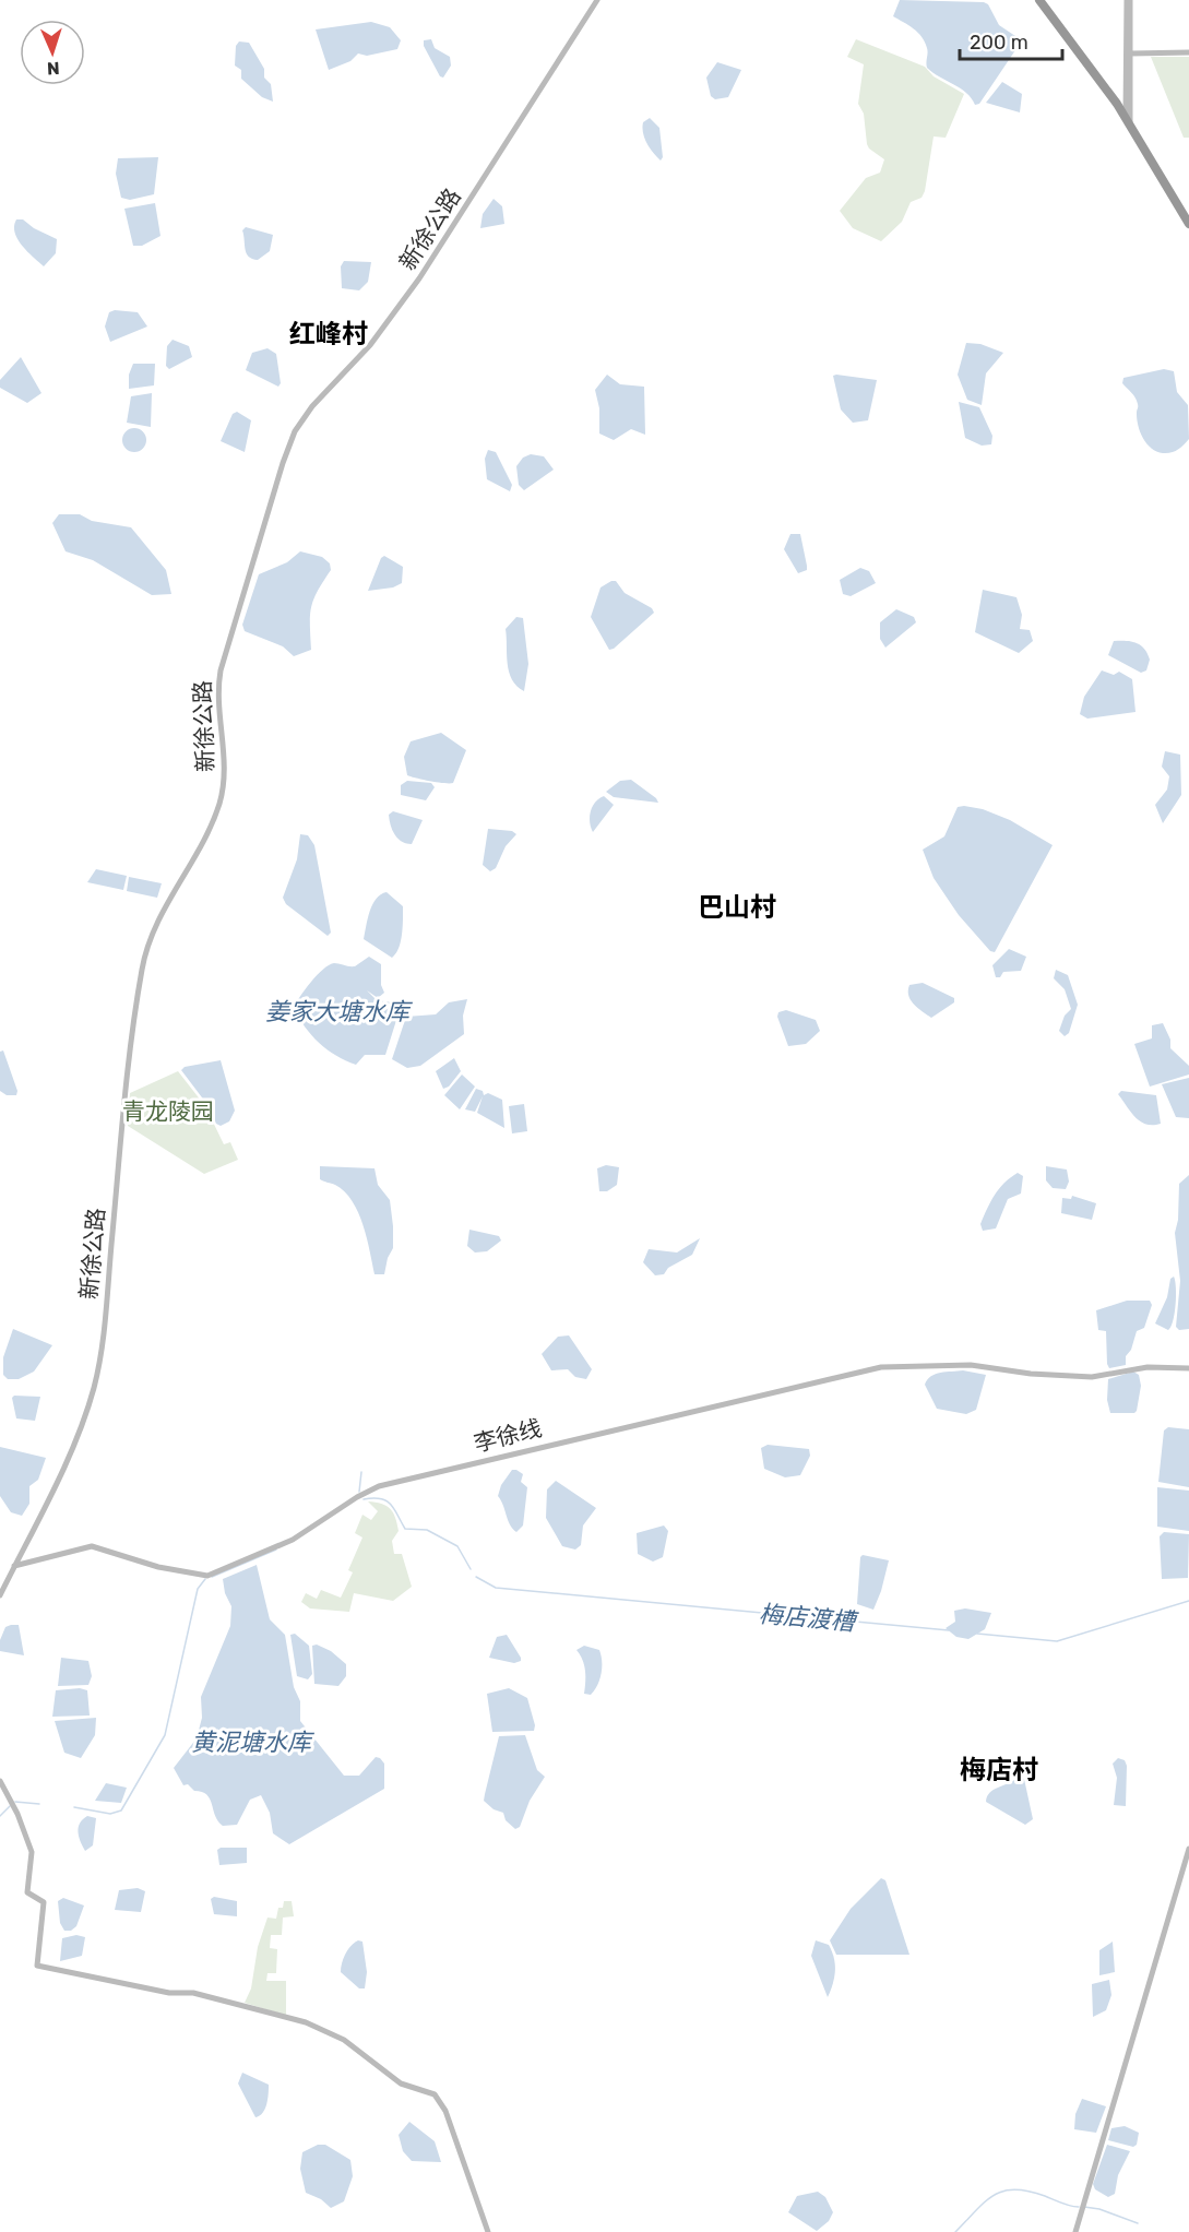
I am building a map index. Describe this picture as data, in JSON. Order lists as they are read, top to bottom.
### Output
{
  "streets": {
    "main road": ["新徐公路", "李徐线"]
  },
  "crossings": [
    ["新徐公路", "李徐线"]
  ],
  "districts": ["红峰村", "巴山村", "梅店村"],
  "water": ["姜家大塘水库", "梅店渡槽", "黄泥塘水库"],
  "parks": ["青龙陵园"],
  "scale_bar": "200 m",
  "north": "bottom"
}
